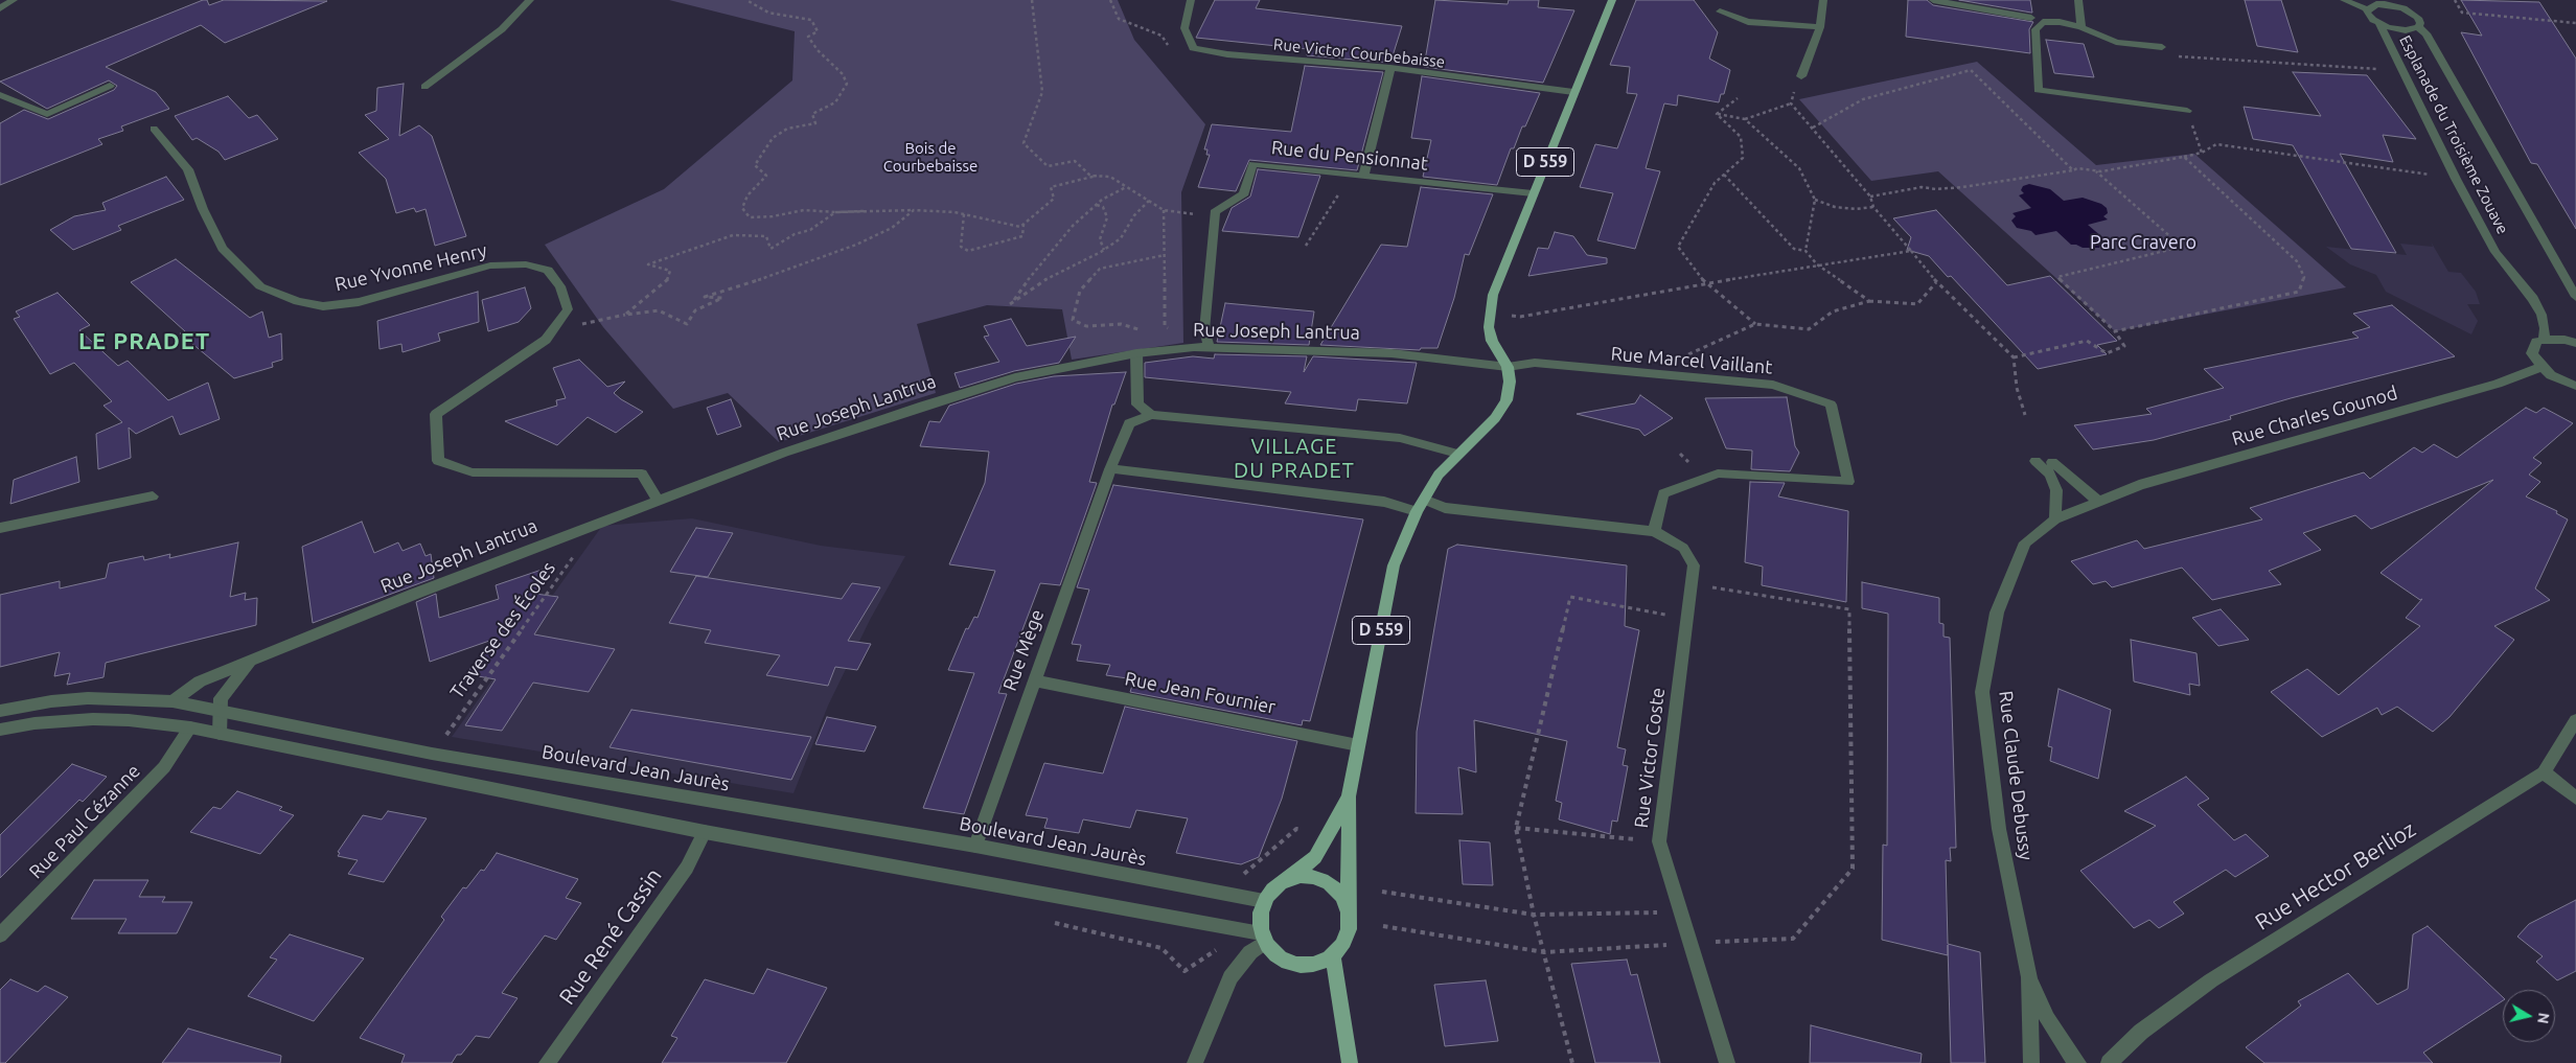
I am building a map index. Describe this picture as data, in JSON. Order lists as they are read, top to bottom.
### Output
{
  "streets": {
    "main road": ["D 559"],
    "street": [
      "Rue Victor Courbebaisse",
      "Esplanade du Troisième Zouave",
      "Rue du Pensionnat",
      "Rue Yvonne Henry",
      "Rue Joseph Lantrua",
      "Rue Marcel Vaillant",
      "Rue Charles Gounod",
      "Rue Mège",
      "Rue Jean Fournier",
      "Rue Victor Coste",
      "Boulevard Jean Jaurès",
      "Rue Claude Debussy",
      "Rue Paul Cézanne",
      "Rue Hector Berlioz",
      "Rue René Cassin"
    ],
    "path": ["Traverse des Écoles"]
  },
  "crossings": [
    ["Rue Victor Courbebaisse", "D 559"],
    ["Esplanade du Troisième Zouave", "Rue Charles Gounod"],
    ["Rue du Pensionnat", "D 559"],
    ["D 559", "Rue Joseph Lantrua"],
    ["D 559", "Rue Marcel Vaillant"],
    ["D 559", "Rue Jean Fournier"],
    ["D 559", "Boulevard Jean Jaurès"],
    ["Rue Yvonne Henry", "Rue Joseph Lantrua"],
    ["Rue Joseph Lantrua", "Rue Marcel Vaillant"],
    ["Rue Joseph Lantrua", "Boulevard Jean Jaurès"],
    ["Rue Marcel Vaillant", "Rue Victor Coste"],
    ["Rue Charles Gounod", "Rue Claude Debussy"],
    ["Traverse des Écoles", "Boulevard Jean Jaurès"],
    ["Rue Mège", "Rue Jean Fournier"],
    ["Rue Mège", "Boulevard Jean Jaurès"]
  ],
  "districts": ["LE PRADET", "VILLAGE DU PRADET"],
  "parks": ["Bois de Courbebaisse", "Parc Cravero"],
  "north": "right"
}
